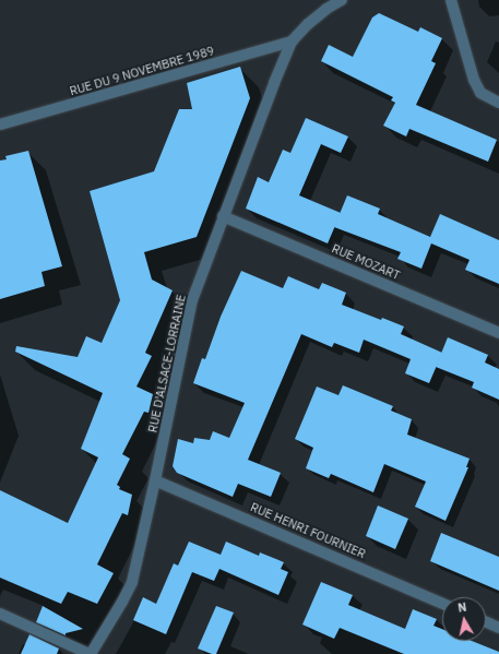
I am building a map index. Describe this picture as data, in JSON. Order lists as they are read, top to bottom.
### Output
{
  "streets": {
    "street": [
      "RUE DU 9 NOVEMBRE 1989",
      "RUE MOZART",
      "RUE D'ALSACE-LORRAINE",
      "RUE HENRI FOURNIER"
    ]
  },
  "crossings": [
    ["RUE DU 9 NOVEMBRE 1989", "RUE D'ALSACE-LORRAINE"],
    ["RUE MOZART", "RUE D'ALSACE-LORRAINE"],
    ["RUE D'ALSACE-LORRAINE", "RUE HENRI FOURNIER"]
  ],
  "north": "top"
}
